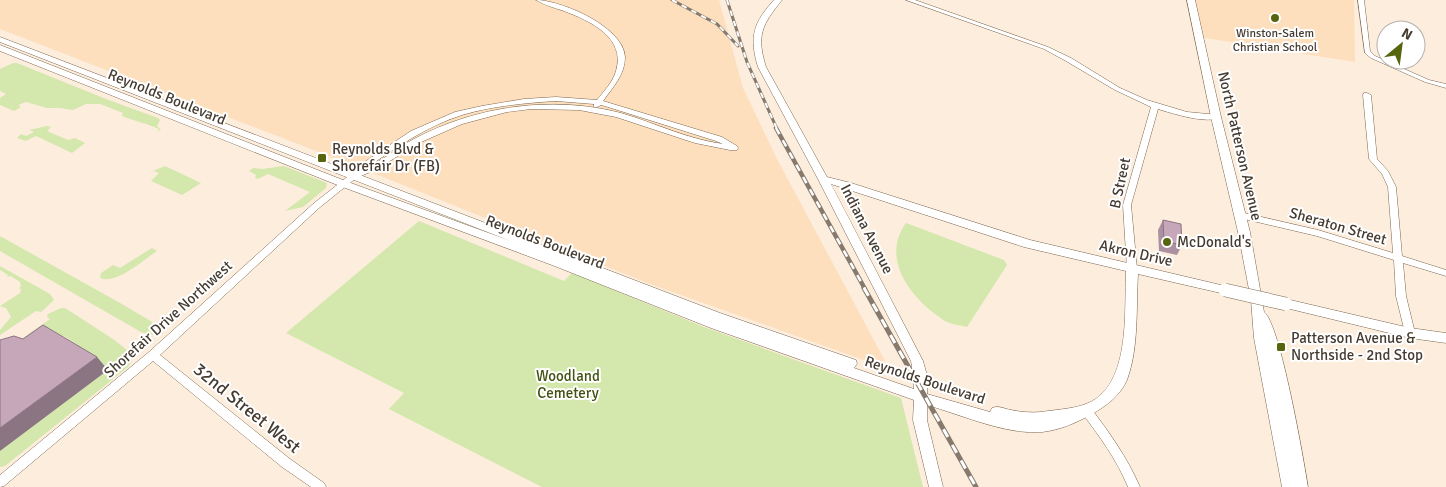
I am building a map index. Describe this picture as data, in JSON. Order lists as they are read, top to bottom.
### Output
{
  "streets": {
    "main road": [
      "Reynolds Boulevard",
      "North Patterson Avenue",
      "Indiana Avenue",
      "Akron Drive"
    ],
    "street": [
      "B Street",
      "Sheraton Street",
      "Shorefair Drive Northwest",
      "32nd Street West"
    ]
  },
  "crossings": [
    ["Reynolds Boulevard", "B Street"],
    ["Reynolds Boulevard", "Indiana Avenue"],
    ["Reynolds Boulevard", "Akron Drive"],
    ["Reynolds Boulevard", "Shorefair Drive Northwest"],
    ["North Patterson Avenue", "Sheraton Street"],
    ["B Street", "Akron Drive"],
    ["Sheraton Street", "Akron Drive"],
    ["Indiana Avenue", "Akron Drive"],
    ["Shorefair Drive Northwest", "32nd Street West"]
  ],
  "parks": ["Woodland Cemetery"],
  "places": {
    "other": ["Winston-Salem Christian School", "McDonald's"],
    "transit": ["Reynolds Blvd & Shorefair Dr (FB)", "Patterson Avenue & Northside - 2nd Stop"]
  },
  "north": "top right"
}
